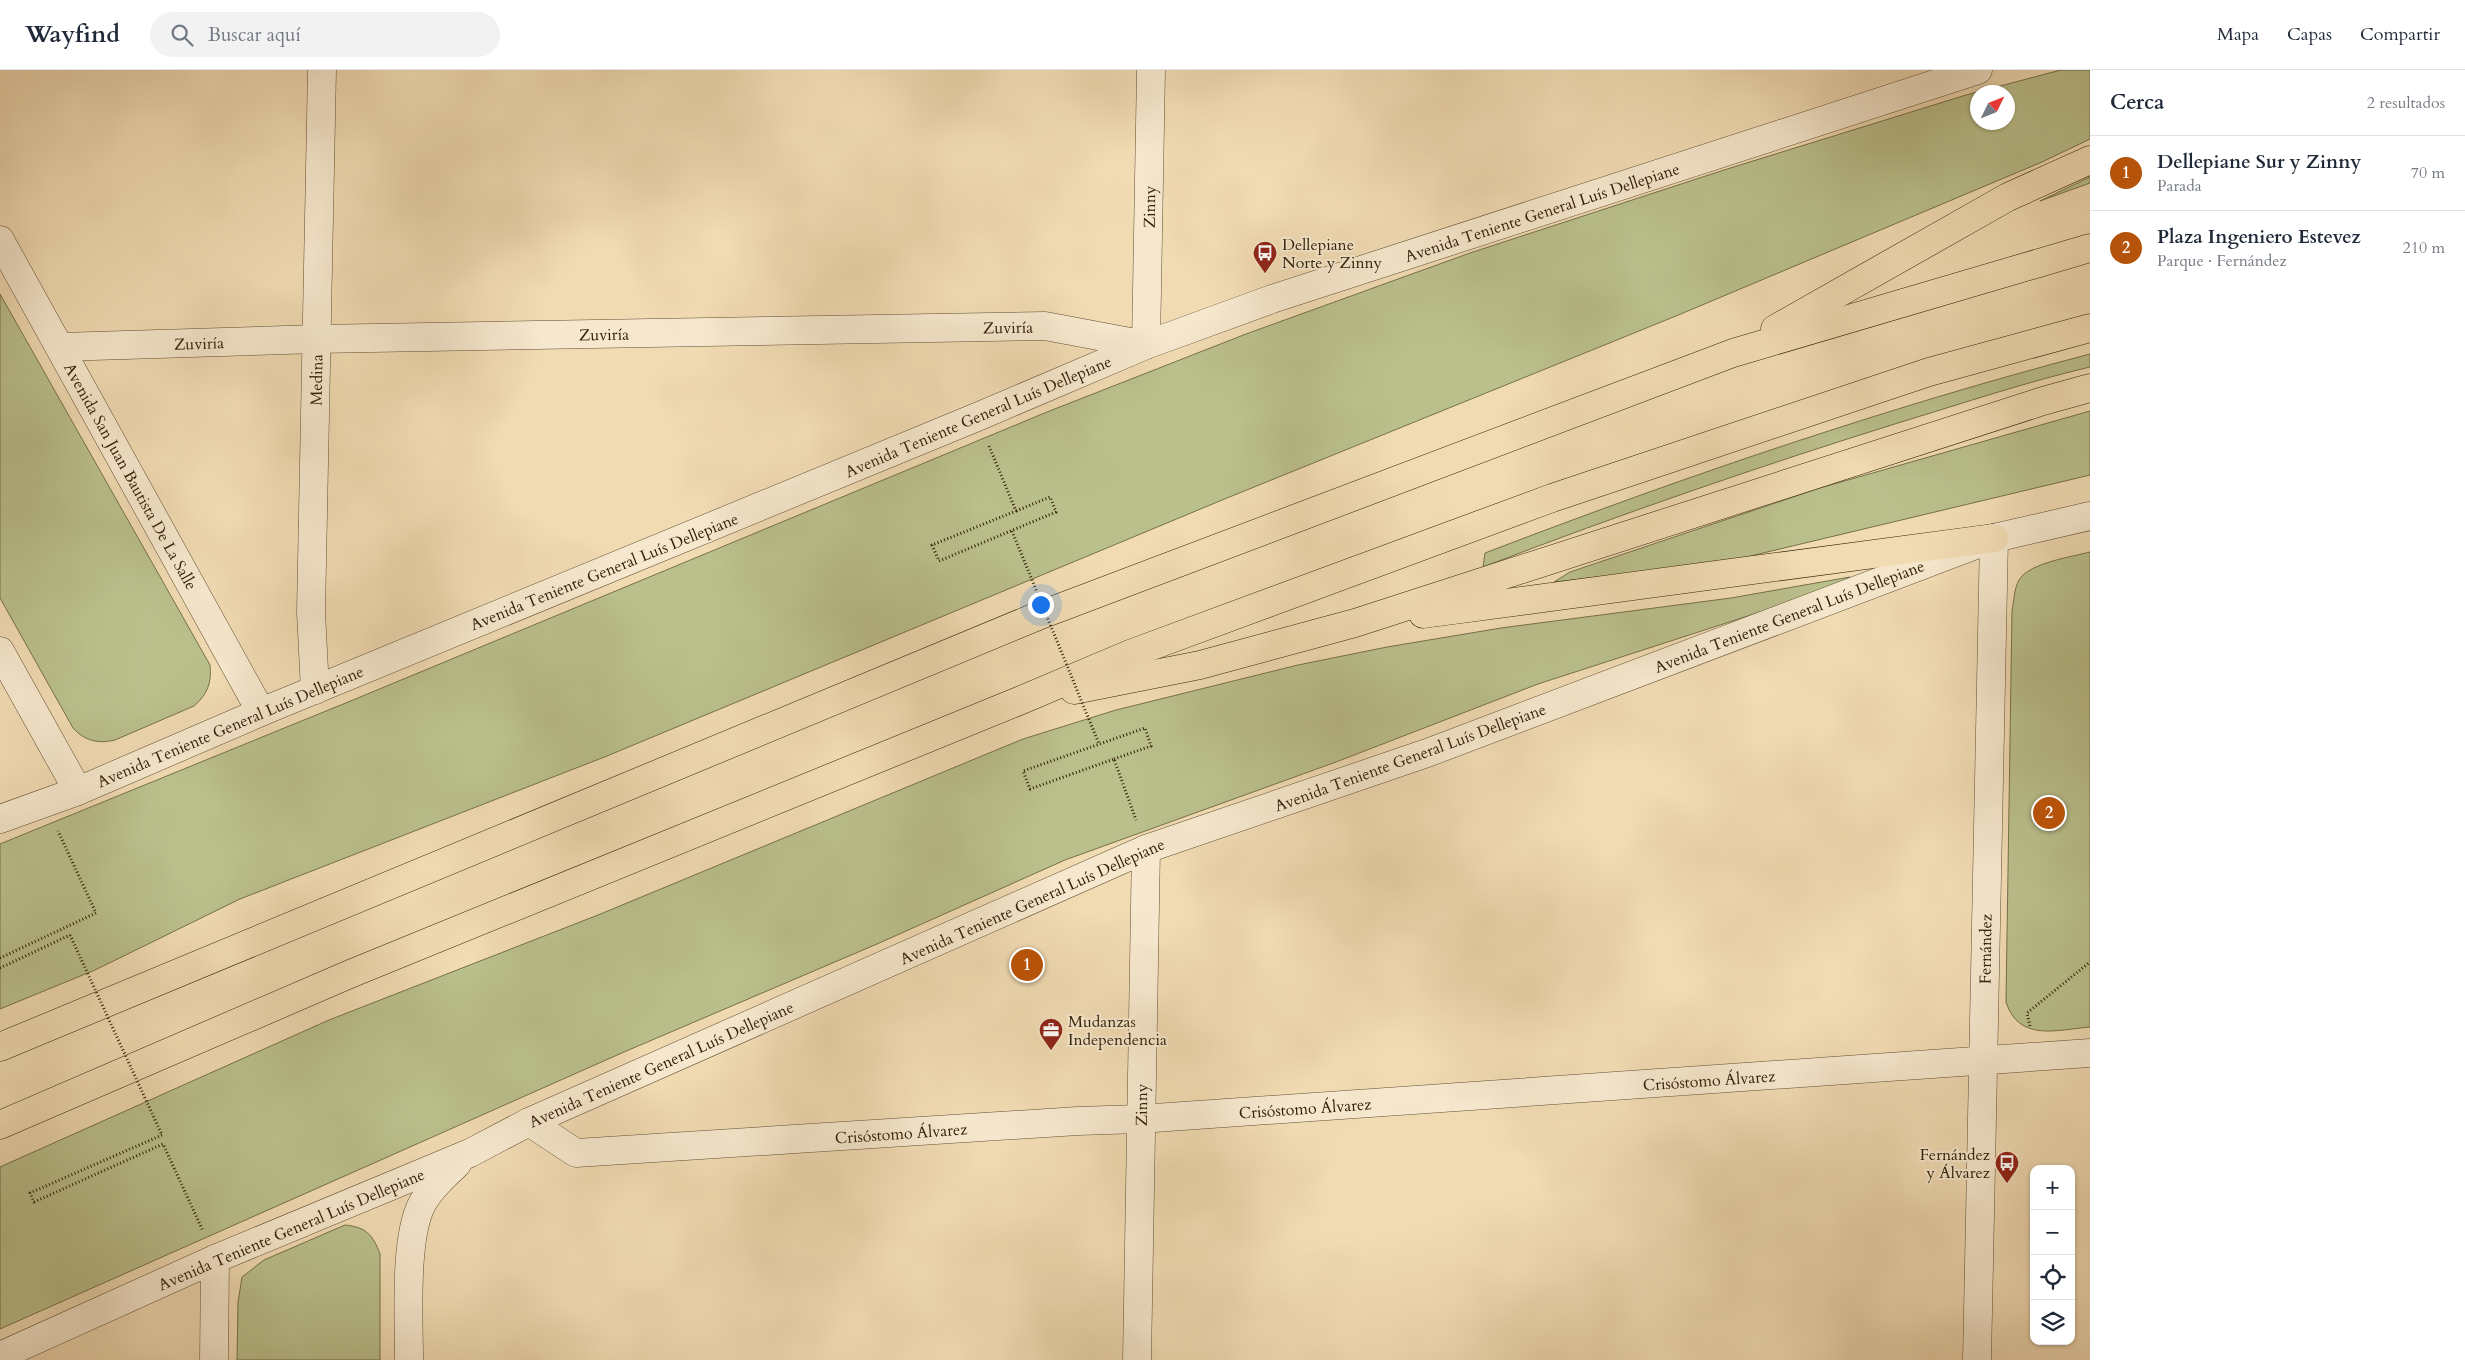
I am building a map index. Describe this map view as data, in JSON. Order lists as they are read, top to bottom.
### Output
{
  "streets": {
    "street": [
      "Zinny",
      "Avenida Teniente General Luís Dellepiane",
      "Zuviría",
      "Medina",
      "Avenida San Juan Bautista De La Salle",
      "Fernández",
      "Crisóstomo Álvarez"
    ]
  },
  "crossings": [
    ["Zinny", "Avenida Teniente General Luís Dellepiane"],
    ["Zinny", "Zuviría"],
    ["Zinny", "Crisóstomo Álvarez"],
    ["Avenida Teniente General Luís Dellepiane", "Zuviría"],
    ["Avenida Teniente General Luís Dellepiane", "Medina"],
    ["Avenida Teniente General Luís Dellepiane", "Avenida San Juan Bautista De La Salle"],
    ["Avenida Teniente General Luís Dellepiane", "Fernández"],
    ["Avenida Teniente General Luís Dellepiane", "Crisóstomo Álvarez"],
    ["Zuviría", "Medina"],
    ["Zuviría", "Avenida San Juan Bautista De La Salle"],
    ["Fernández", "Crisóstomo Álvarez"]
  ],
  "places": {
    "bus stop": ["Dellepiane Norte y Zinny", "Fernández y Álvarez"],
    "office": ["Mudanzas Independencia"]
  },
  "north": "top right",
  "page": {
    "header": "Wayfind",
    "search": "Buscar aquí",
    "nav": ["Mapa", "Capas", "Compartir"],
    "heading": ["Cerca", "2 resultados"],
    "list": [
      {
        "mark": "1",
        "name": "Dellepiane Sur y Zinny",
        "note": "Parada",
        "value": "70 m"
      },
      {
        "mark": "2",
        "name": "Plaza Ingeniero Estevez",
        "note": "Parque · Fernández",
        "value": "210 m"
      }
    ],
    "pins": ["2", "1"],
    "map_buttons": ["+", "−"]
  }
}
